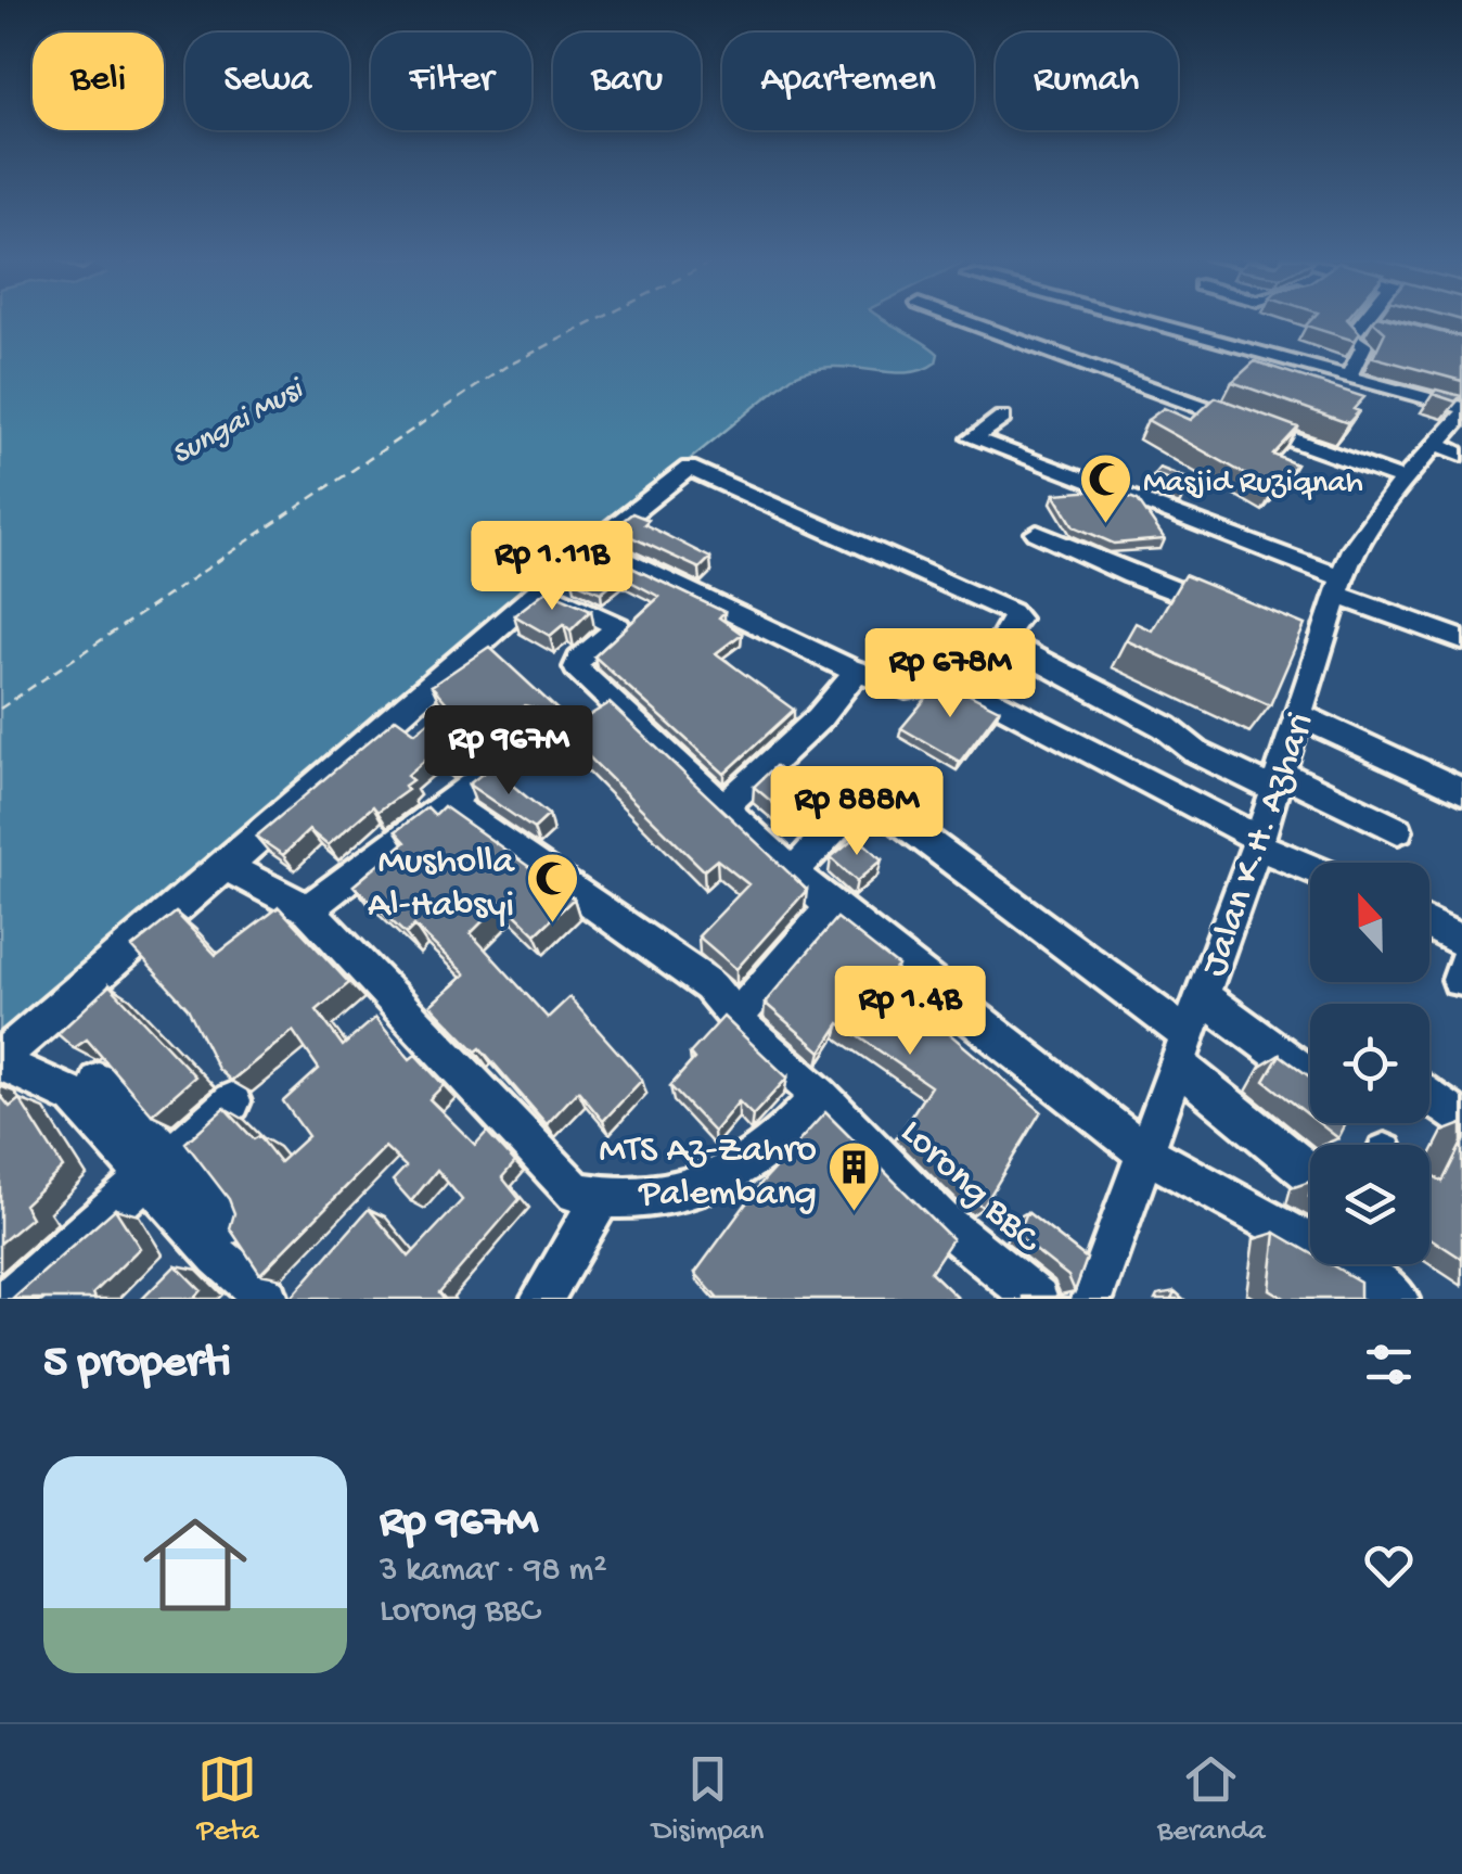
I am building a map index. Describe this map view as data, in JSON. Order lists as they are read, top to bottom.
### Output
{
  "streets": {
    "street": ["Jalan K.H. Azhari", "Lorong BBC"]
  },
  "water": ["Sungai Musi"],
  "places": {
    "mosque": ["Masjid Ruziqnah", "Musholla Al-Habsyi"],
    "building": ["MTS Az-Zahro Palembang"]
  },
  "north": "top",
  "page": {
    "chip": [
      "Beli",
      "Sewa",
      "Filter",
      "Baru",
      "Apartemen",
      "Rumah"
    ],
    "price": [
      "Rp 1.11B",
      "Rp 678M",
      "Rp 967M",
      "Rp 888M",
      "Rp 1.4B"
    ],
    "heading": "5 properti",
    "list": [
      {
        "name": "Rp 967M",
        "note": "3 kamar · 98 m² · Lorong BBC"
      }
    ],
    "tabs": ["Peta", "Disimpan", "Beranda"]
  }
}
